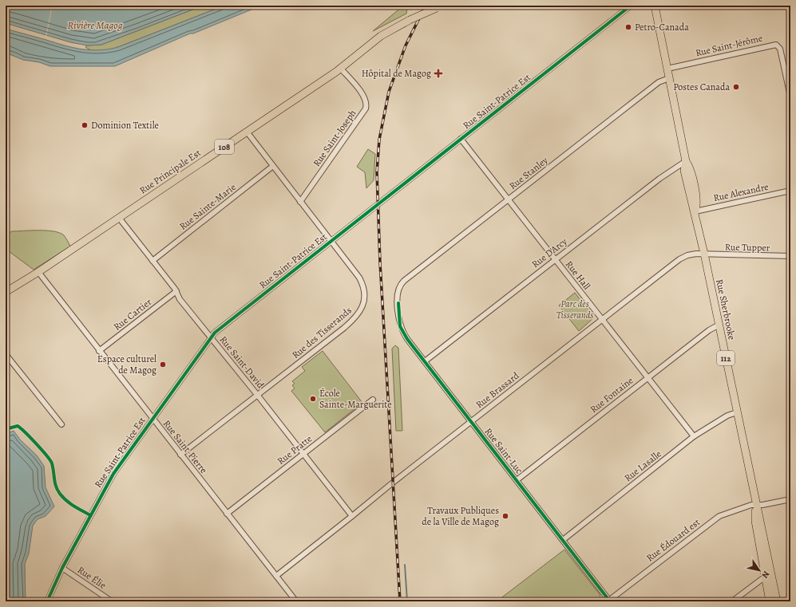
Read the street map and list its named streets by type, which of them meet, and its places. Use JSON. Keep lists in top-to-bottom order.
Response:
{
  "streets": {
    "main road": [
      "108",
      "Rue Principale Est",
      "Rue Sherbrooke",
      "112"
    ],
    "street": [
      "Rue Saint-Jérôme",
      "Rue Saint-Patrice Est",
      "Rue Saint-Joseph",
      "Rue Stanley",
      "Rue Alexandre",
      "Rue Sainte-Marie",
      "Rue Tupper",
      "Rue D'Arcy",
      "Rue Hall",
      "Rue Cartier",
      "Rue des Tisserands",
      "Rue Saint-David",
      "Rue Brassard",
      "Rue Fontaine",
      "Rue Saint-Pierre",
      "Rue Pratte",
      "Rue Saint-Luc",
      "Rue Lasalle",
      "Rue Édouard est",
      "Rue Élie"
    ]
  },
  "crossings": [
    ["Rue Saint-Jérôme", "Rue Sherbrooke"],
    ["Rue Saint-Patrice Est", "Rue Hall"],
    ["Rue Saint-Patrice Est", "Rue des Tisserands"],
    ["Rue Saint-Patrice Est", "Rue Saint-David"],
    ["Rue Saint-Patrice Est", "Rue Saint-Pierre"],
    ["Rue Saint-Patrice Est", "Rue Élie"],
    ["Rue Saint-Joseph", "Rue Principale Est"],
    ["Rue Saint-Joseph", "Rue des Tisserands"],
    ["Rue Principale Est", "Rue des Tisserands"],
    ["Rue Principale Est", "Rue Saint-David"],
    ["Rue Principale Est", "Rue Saint-Pierre"],
    ["Rue Stanley", "Rue Hall"],
    ["Rue Stanley", "Rue Sherbrooke"],
    ["Rue Stanley", "Rue Saint-Luc"],
    ["Rue Alexandre", "Rue Sherbrooke"],
    ["Rue Sainte-Marie", "Rue des Tisserands"],
    ["Rue Sainte-Marie", "Rue Saint-David"],
    ["Rue Tupper", "Rue Sherbrooke"],
    ["Rue Tupper", "Rue Brassard"],
    ["Rue D'Arcy", "Rue Hall"],
    ["Rue D'Arcy", "Rue Sherbrooke"],
    ["Rue D'Arcy", "Rue Saint-Luc"],
    ["Rue Hall", "Rue Brassard"],
    ["Rue Hall", "Rue Fontaine"],
    ["Rue Hall", "Rue Lasalle"],
    ["Rue Sherbrooke", "Rue Brassard"],
    ["Rue Sherbrooke", "Rue Fontaine"],
    ["Rue Sherbrooke", "Rue Lasalle"],
    ["Rue Sherbrooke", "Rue Édouard est"],
    ["Rue Cartier", "Rue Saint-David"],
    ["Rue Cartier", "Rue Saint-Pierre"],
    ["Rue des Tisserands", "Rue Saint-David"],
    ["Rue des Tisserands", "Rue Saint-Pierre"],
    ["Rue Saint-David", "Rue Brassard"],
    ["Rue Saint-David", "Rue Pratte"],
    ["Rue Brassard", "Rue Saint-Pierre"],
    ["Rue Brassard", "Rue Saint-Luc"],
    ["Rue Fontaine", "Rue Saint-Luc"],
    ["Rue Saint-Pierre", "Rue Pratte"],
    ["Rue Saint-Luc", "Rue Lasalle"],
    ["Rue Saint-Luc", "Rue Édouard est"]
  ],
  "water": ["Rivière Magog"],
  "parks": ["Parc des Tisserands"],
  "places": {
    "other": [
      "Petro-Canada",
      "Postes Canada",
      "Dominion Textile",
      "Espace culturel de Magog",
      "École Sainte-Marguerite",
      "Travaux Publiques de la Ville de Magog"
    ],
    "health": ["Hôpital de Magog"]
  },
  "north": "bottom right"
}
